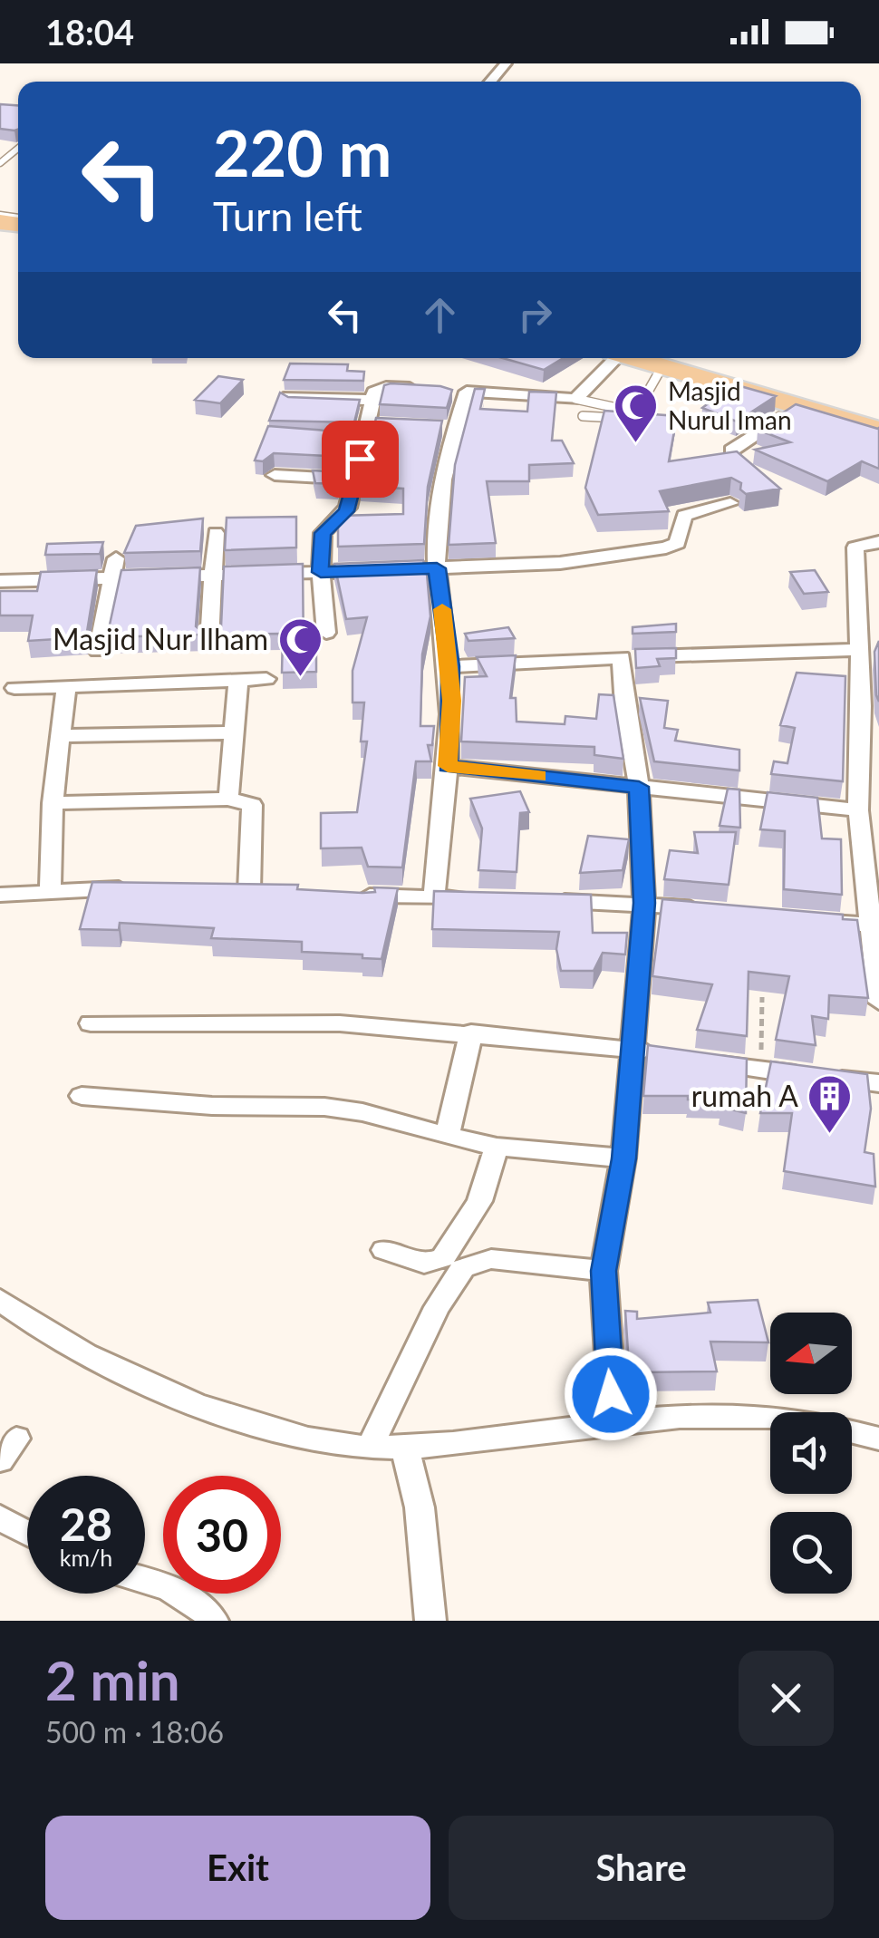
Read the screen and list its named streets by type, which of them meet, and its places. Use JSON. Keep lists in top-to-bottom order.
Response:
{
  "places": {
    "mosque": ["Masjid Nurul Iman", "Masjid Nur Ilham"],
    "building": ["rumah A"]
  },
  "north": "left",
  "page": {
    "status": "18:04",
    "turn": ["220 m", "Turn left"],
    "speed": "28 km/h",
    "limit": "30",
    "heading": ["2 min", "500 m · 18:06"],
    "buttons": ["Exit", "Share"]
  }
}
